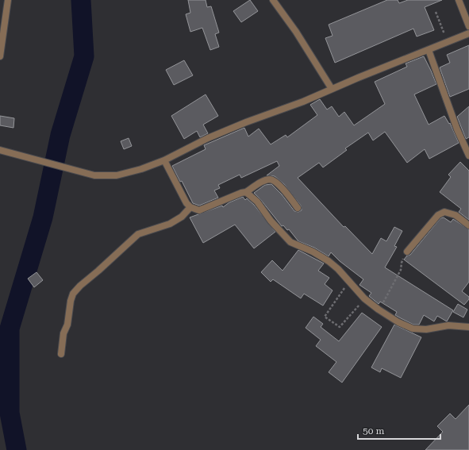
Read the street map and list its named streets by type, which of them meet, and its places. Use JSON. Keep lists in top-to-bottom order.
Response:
{
  "scale_bar": "50 m"
}
